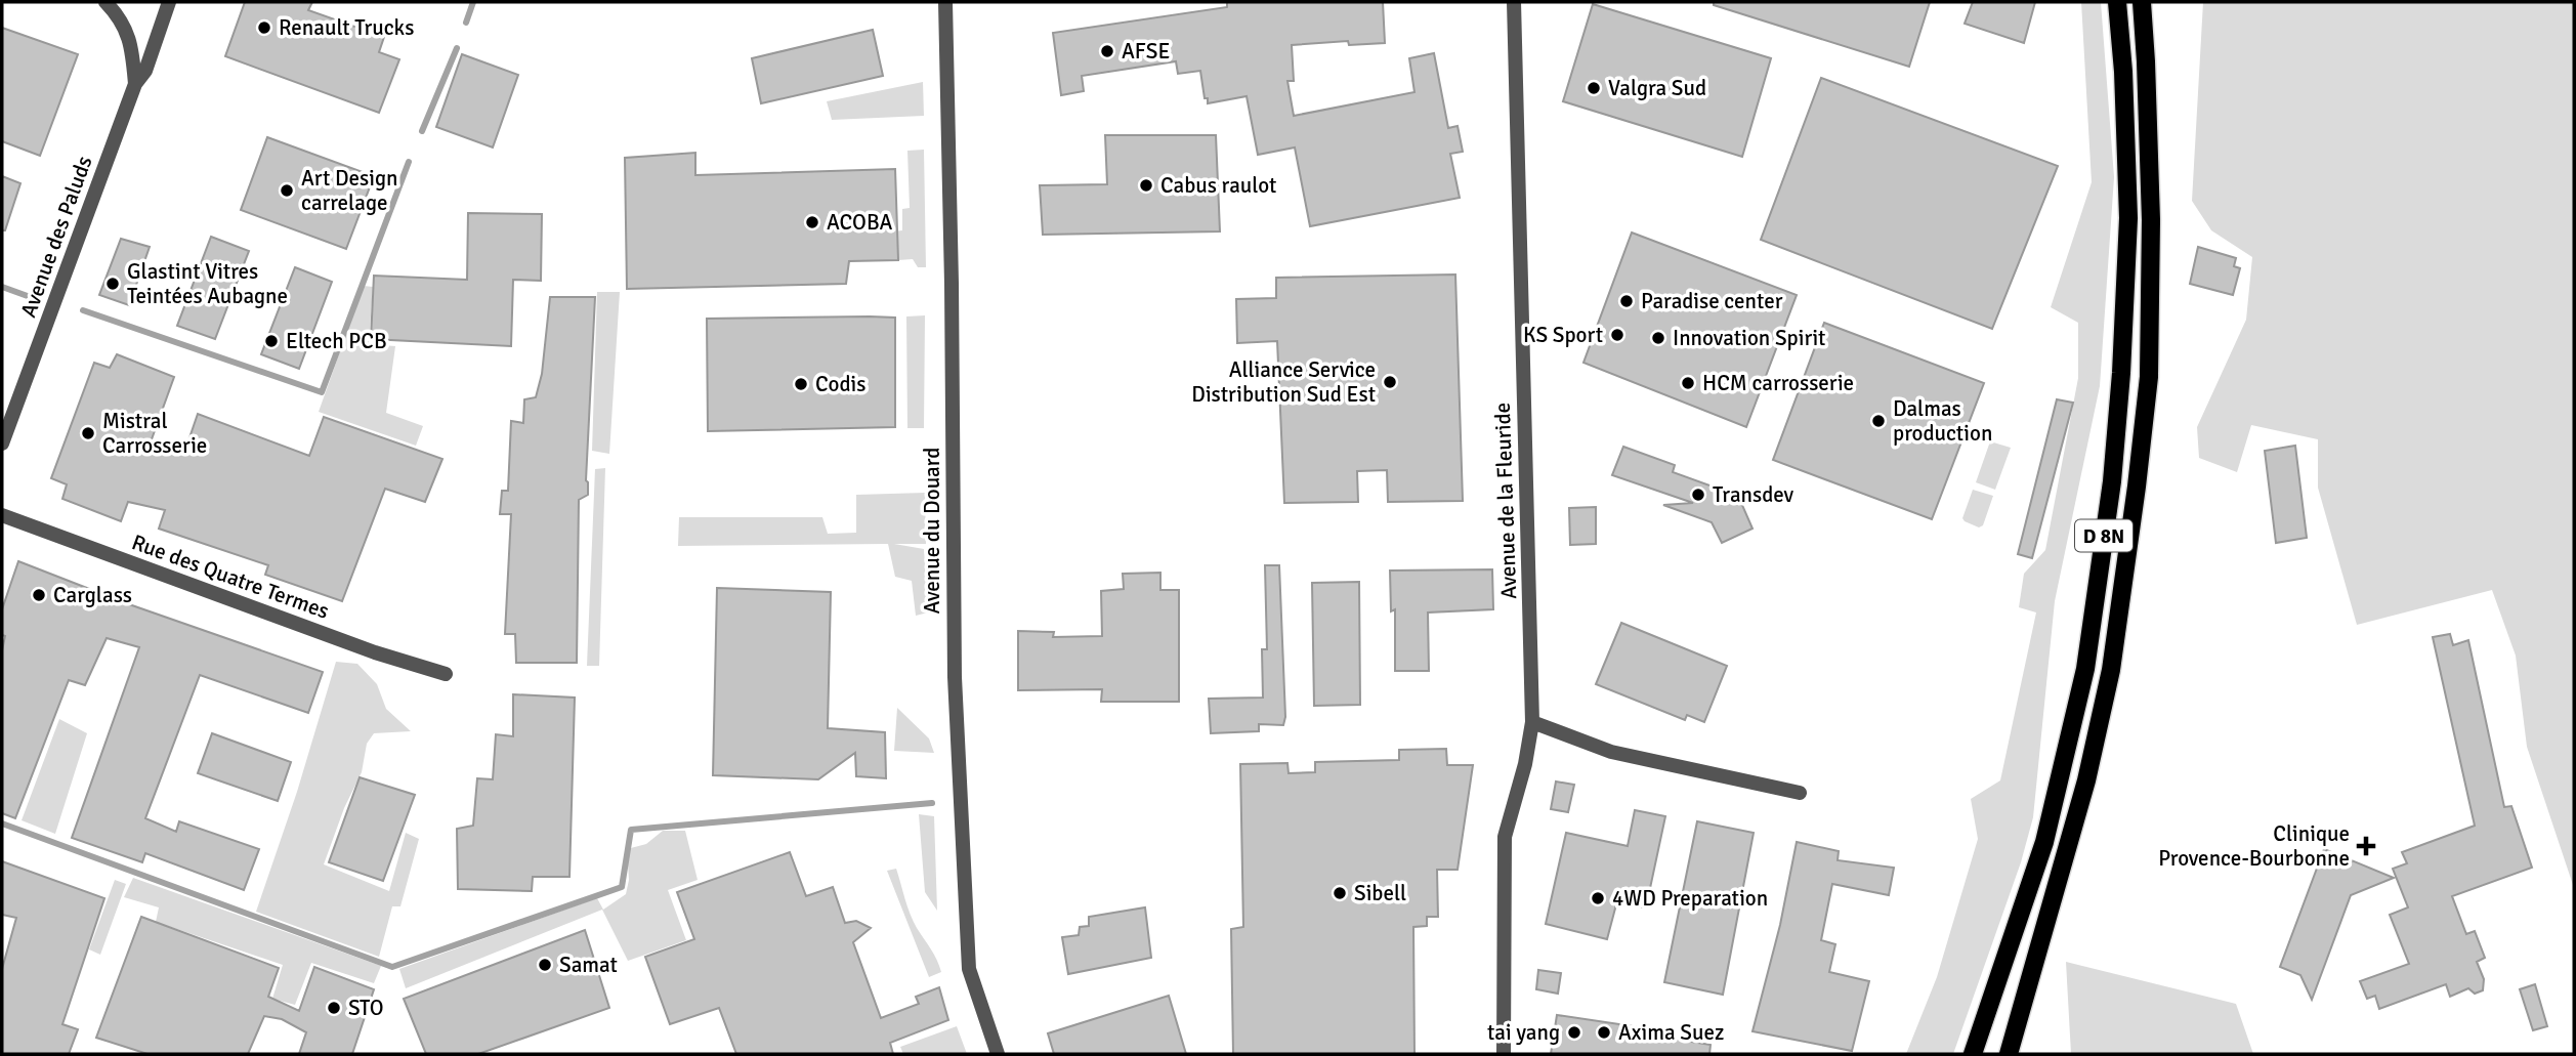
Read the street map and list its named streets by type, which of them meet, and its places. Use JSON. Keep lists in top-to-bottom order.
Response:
{
  "streets": {
    "main road": ["D 8N"],
    "street": [
      "Avenue des Paluds",
      "Avenue de la Fleuride",
      "Avenue du Douard",
      "Rue des Quatre Termes"
    ]
  },
  "places": {
    "other": [
      "Renault Trucks",
      "AFSE",
      "Valgra Sud",
      "Cabus raulot",
      "Art Design carrelage",
      "ACOBA",
      "Glastint Vitres Teintées Aubagne",
      "Paradise center",
      "KS Sport",
      "Innovation Spirit",
      "Eltech PCB",
      "Alliance Service Distribution Sud Est",
      "HCM carrosserie",
      "Codis",
      "Dalmas production",
      "Mistral Carrosserie",
      "Transdev",
      "Carglass",
      "Sibell",
      "4WD Preparation",
      "Samat",
      "STO",
      "tai yang",
      "Axima Suez"
    ],
    "health": ["Clinique Provence-Bourbonne"]
  }
}
